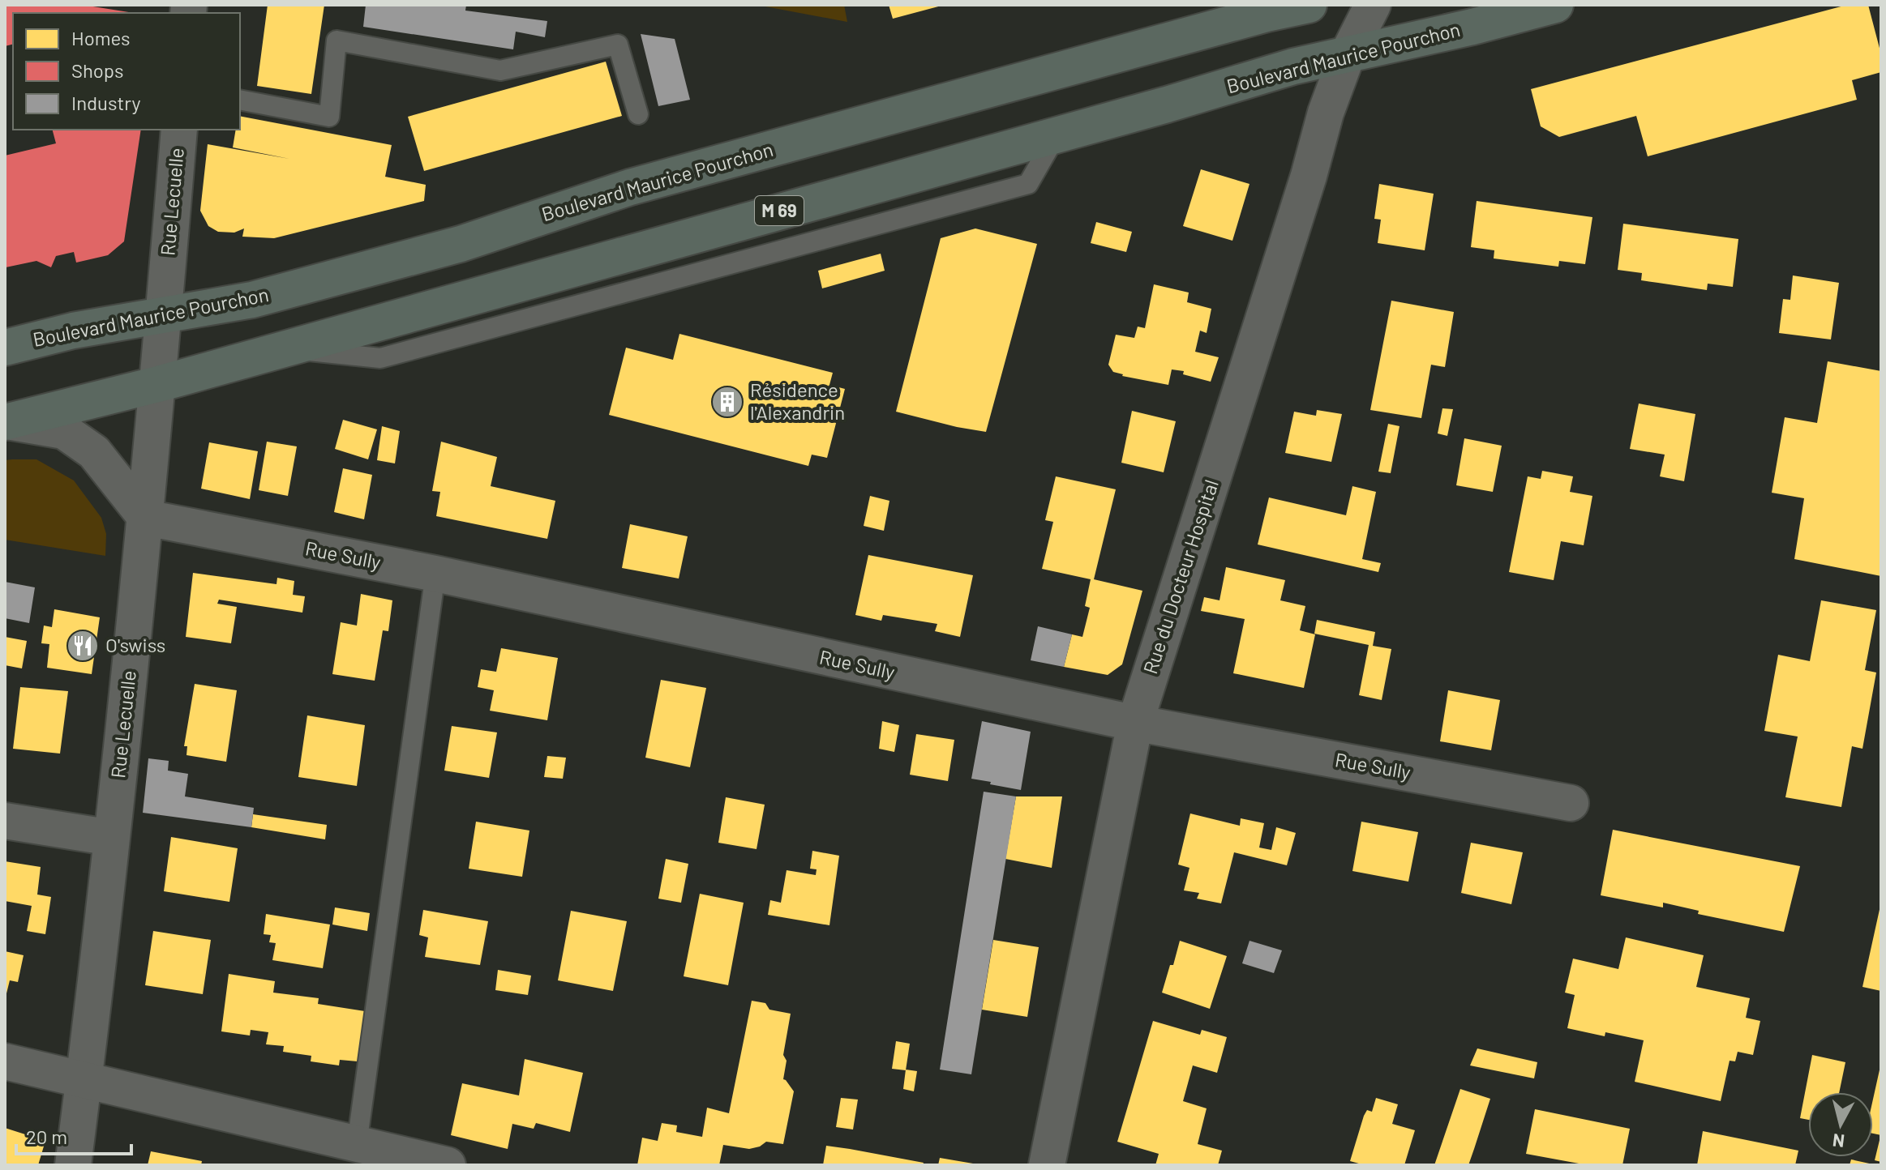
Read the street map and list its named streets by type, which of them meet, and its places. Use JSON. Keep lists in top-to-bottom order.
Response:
{
  "streets": {
    "main road": ["Boulevard Maurice Pourchon", "M 69"],
    "street": ["Rue Lecuelle", "Rue Sully", "Rue du Docteur Hospital"]
  },
  "crossings": [
    ["Boulevard Maurice Pourchon", "Rue Lecuelle"],
    ["Boulevard Maurice Pourchon", "Rue Sully"],
    ["Boulevard Maurice Pourchon", "Rue du Docteur Hospital"],
    ["Rue Lecuelle", "Rue Sully"],
    ["Rue Sully", "Rue du Docteur Hospital"]
  ],
  "places": {
    "building": ["Résidence l'Alexandrin"],
    "restaurant": ["O'swiss"]
  },
  "legend": ["Homes", "Shops", "Industry"],
  "scale_bar": "20 m",
  "north": "bottom"
}
